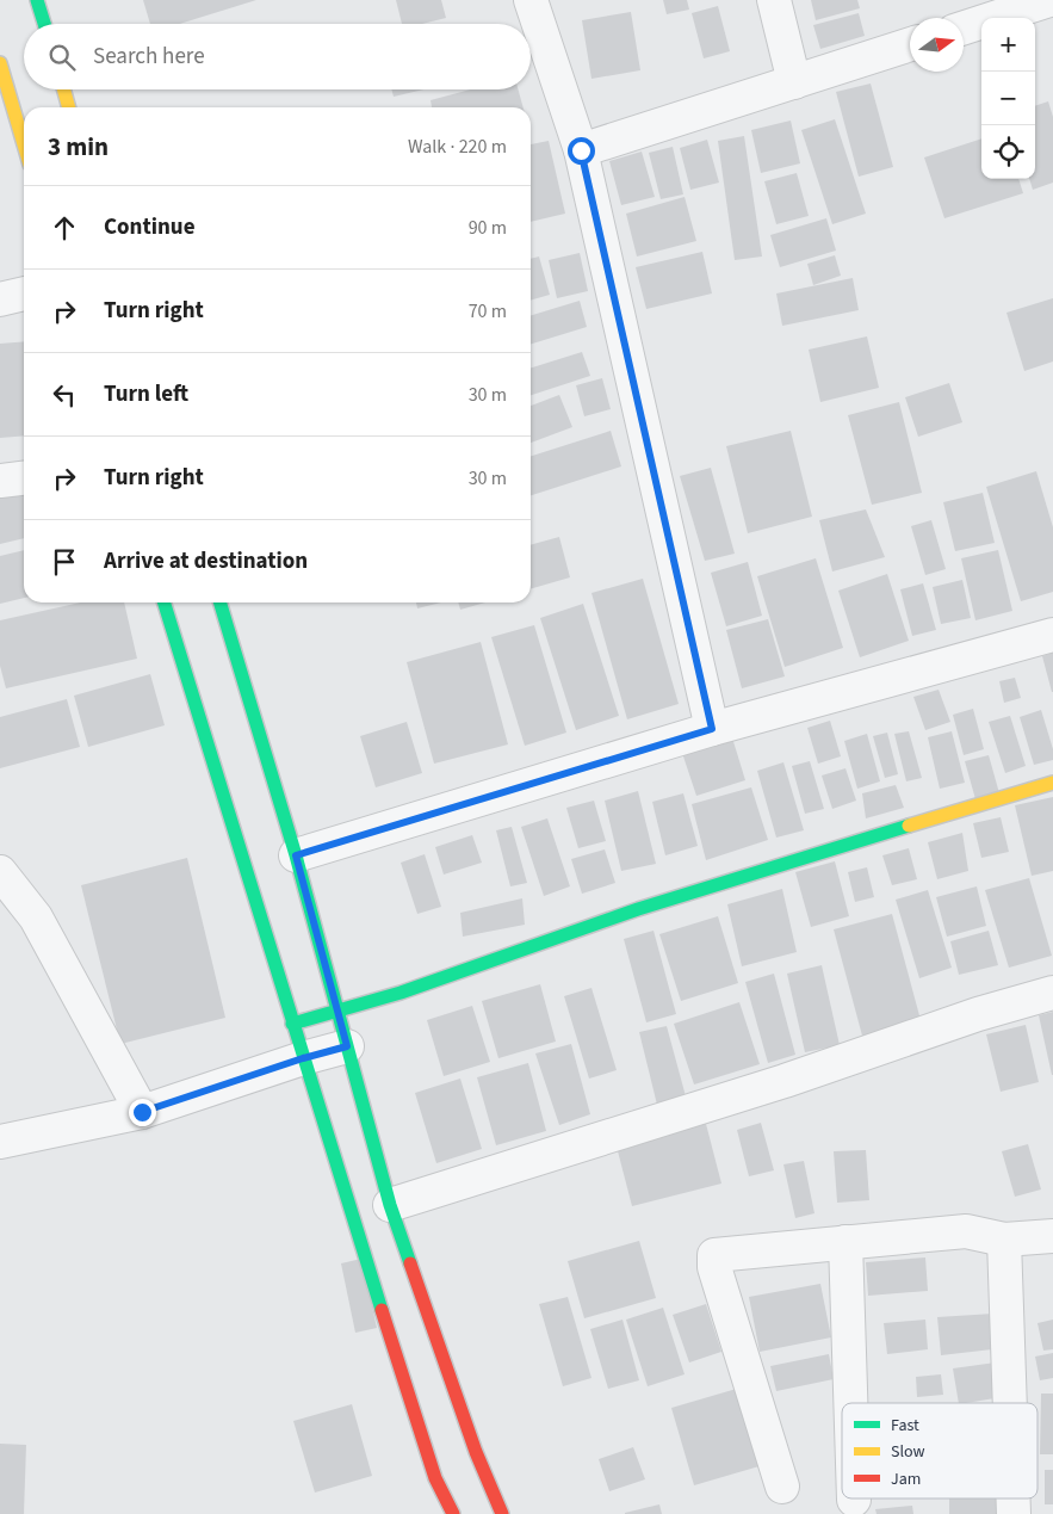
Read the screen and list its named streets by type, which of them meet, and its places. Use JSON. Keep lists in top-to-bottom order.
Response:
{
  "legend": ["Fast", "Slow", "Jam"],
  "north": "right",
  "page": {
    "map_buttons": ["+", "−"],
    "search": "Search here",
    "heading": ["3 min", "Walk · 220 m"],
    "list": [
      ["Continue", "90 m"],
      ["Turn right", "70 m"],
      ["Turn left", "30 m"],
      ["Turn right", "30 m"],
      "Arrive at destination"
    ]
  }
}
